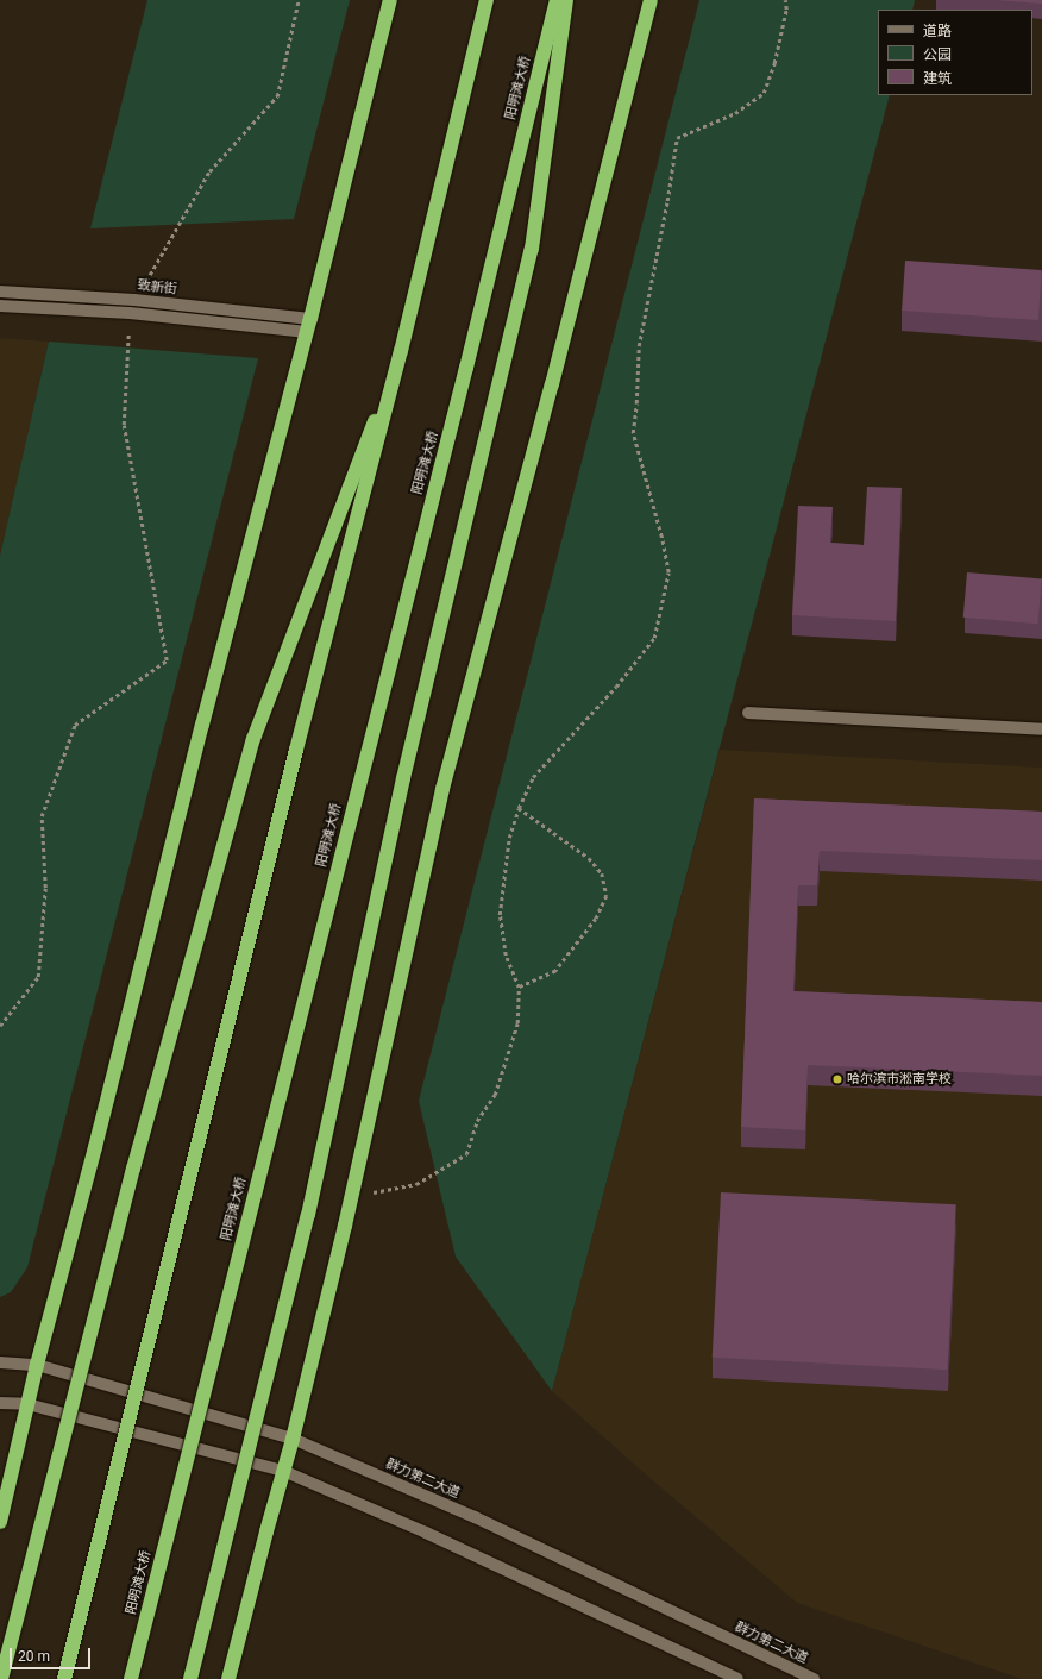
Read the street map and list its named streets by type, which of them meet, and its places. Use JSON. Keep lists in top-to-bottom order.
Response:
{
  "streets": {
    "highway": ["阳明滩大桥"],
    "main road": ["致新街", "群力第二大道"]
  },
  "places": ["哈尔滨市淞南学校"],
  "legend": ["道路", "公园", "建筑"],
  "scale_bar": "20 m"
}
